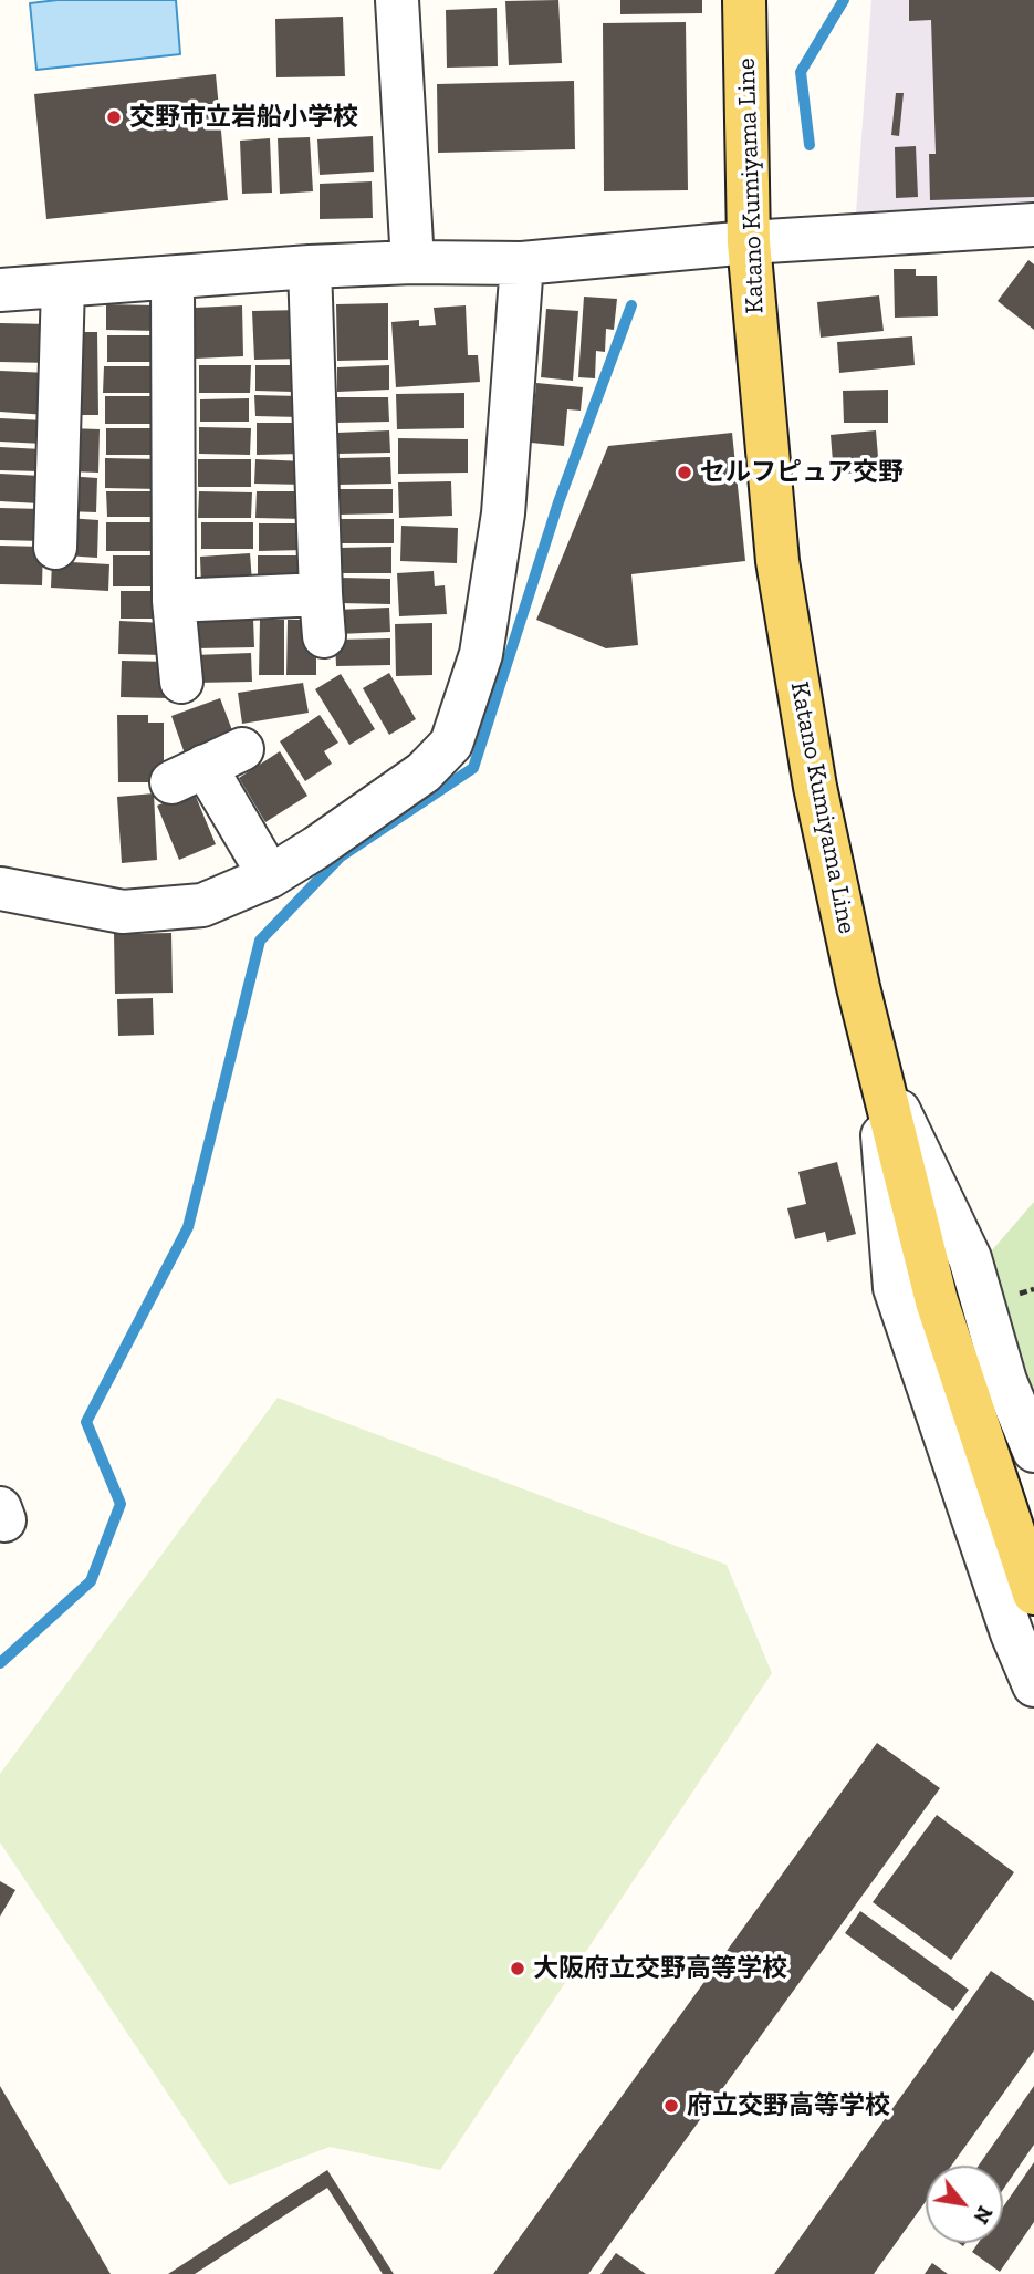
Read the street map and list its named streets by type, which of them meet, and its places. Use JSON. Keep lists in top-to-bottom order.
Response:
{
  "streets": {
    "main road": ["Katano Kumiyama Line"]
  },
  "places": [
    "交野市立岩船小学校",
    "セルフピュア交野",
    "大阪府立交野高等学校",
    "府立交野高等学校"
  ],
  "north": "bottom right"
}
